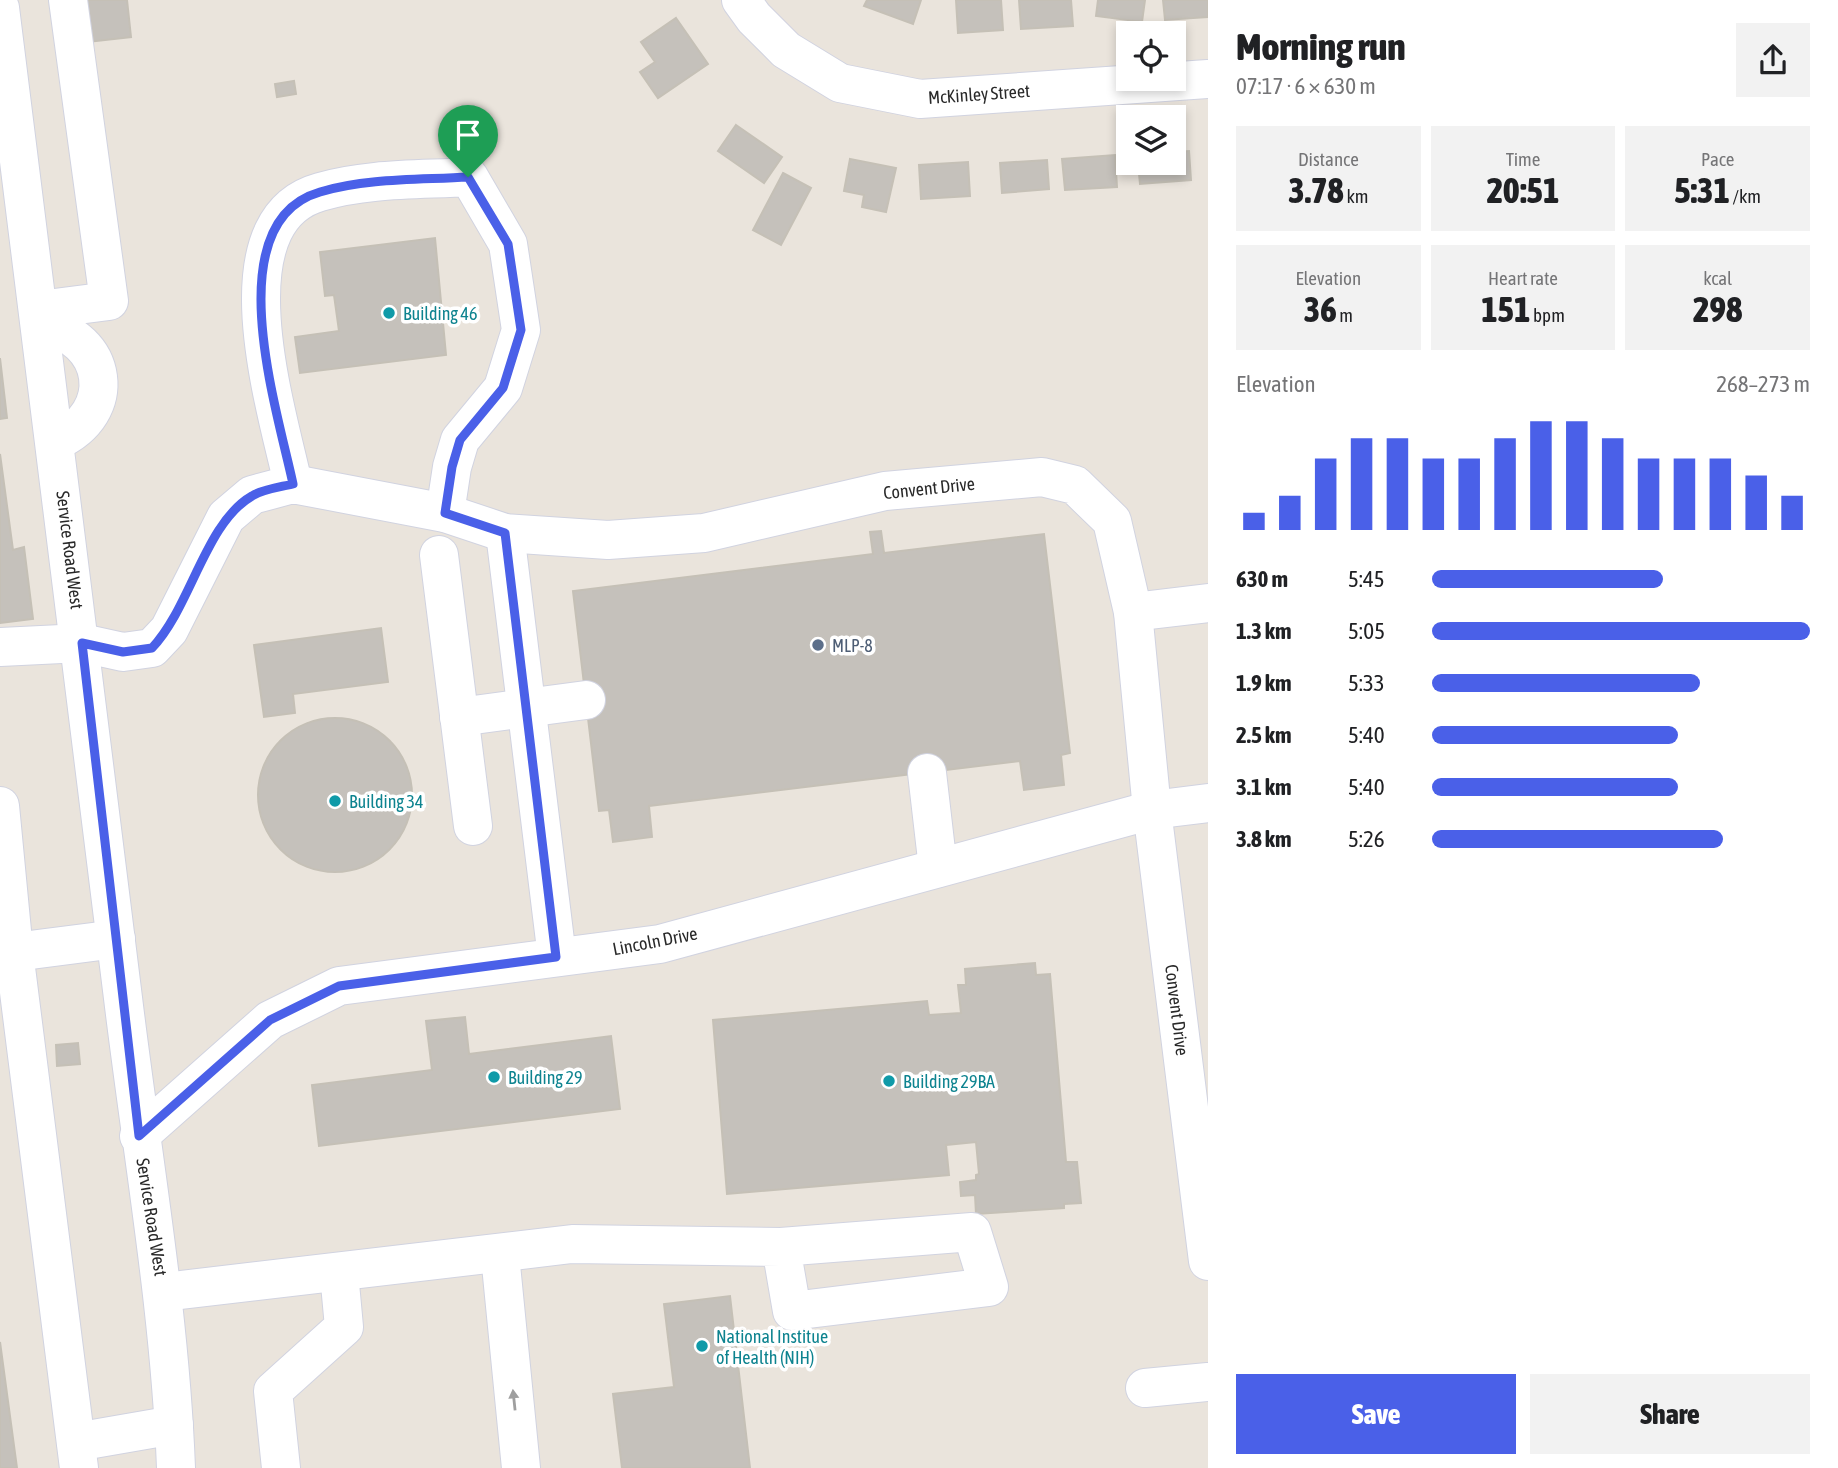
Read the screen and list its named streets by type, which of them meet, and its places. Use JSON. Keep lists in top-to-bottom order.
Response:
{
  "streets": {
    "street": [
      "McKinley Street",
      "Convent Drive",
      "Service Road West",
      "Lincoln Drive"
    ]
  },
  "crossings": [
    ["Convent Drive", "Service Road West"],
    ["Convent Drive", "Lincoln Drive"],
    ["Service Road West", "Lincoln Drive"]
  ],
  "places": [
    "Building 46",
    "MLP-8",
    "Building 34",
    "Building 29",
    "Building 29BA",
    "National Institue of Health (NIH)"
  ],
  "page": {
    "heading": ["Morning run", "07:17 · 6 × 630 m"],
    "stats": [
      ["Distance", "3.78 km"],
      ["Time", "20:51"],
      ["Pace", "5:31 /km"],
      ["Elevation", "36 m"],
      ["Heart rate", "151 bpm"],
      ["kcal", "298"]
    ],
    "chart": ["Elevation", "268–273 m"],
    "list": [
      {
        "name": "630 m",
        "note": "5:45"
      },
      {
        "name": "1.3 km",
        "note": "5:05"
      },
      {
        "name": "1.9 km",
        "note": "5:33"
      },
      {
        "name": "2.5 km",
        "note": "5:40"
      },
      {
        "name": "3.1 km",
        "note": "5:40"
      },
      {
        "name": "3.8 km",
        "note": "5:26"
      }
    ],
    "buttons": ["Save", "Share"]
  }
}
